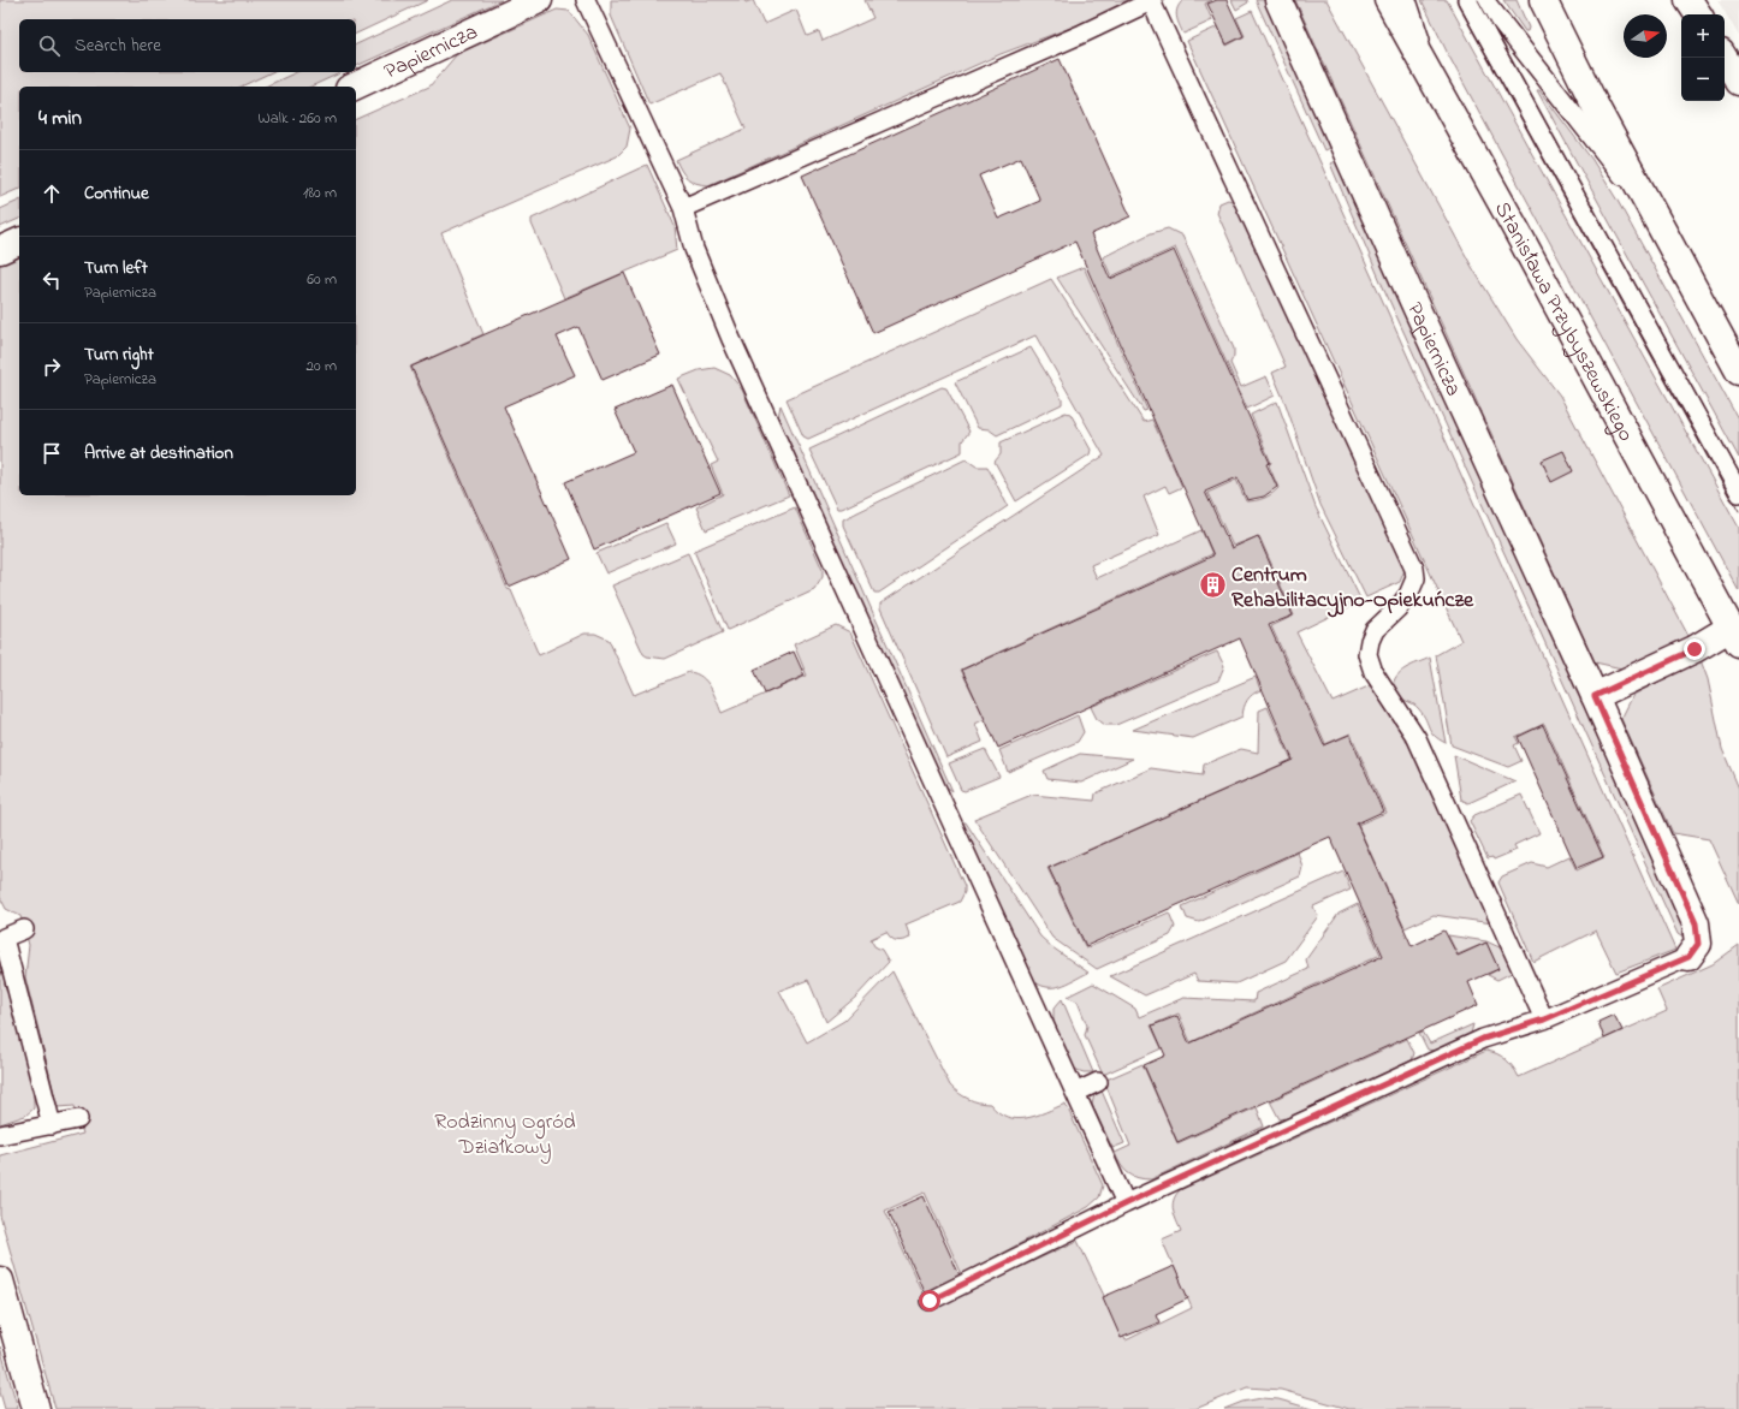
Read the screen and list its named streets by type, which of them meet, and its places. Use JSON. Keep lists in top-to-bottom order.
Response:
{
  "streets": {
    "street": ["Papiernicza", "Stanisława Przybyszewskiego"]
  },
  "parks": ["Rodzinny Ogród Działkowy"],
  "places": {
    "building": ["Centrum Rehabilitacyjno-Opiekuńcze"]
  },
  "north": "right",
  "page": {
    "map_buttons": ["+", "−"],
    "search": "Search here",
    "heading": ["4 min", "Walk · 260 m"],
    "list": [
      ["Continue", "180 m"],
      ["Turn left", "Papiernicza", "60 m"],
      ["Turn right", "Papiernicza", "20 m"],
      "Arrive at destination"
    ]
  }
}
